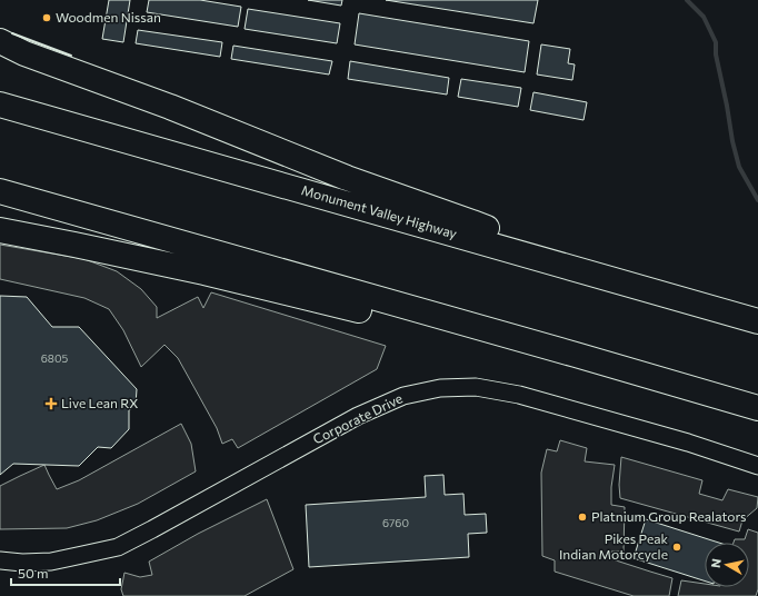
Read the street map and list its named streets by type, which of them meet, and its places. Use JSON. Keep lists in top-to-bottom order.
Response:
{
  "streets": {
    "highway": ["Monument Valley Highway"],
    "street": ["Corporate Drive"]
  },
  "places": {
    "other": ["Woodmen Nissan", "Platnium Group Realators", "Pikes Peak Indian Motorcycle"],
    "health": ["Live Lean RX"]
  },
  "house_numbers": ["6805", "6760"],
  "scale_bar": "50 m",
  "north": "left"
}
